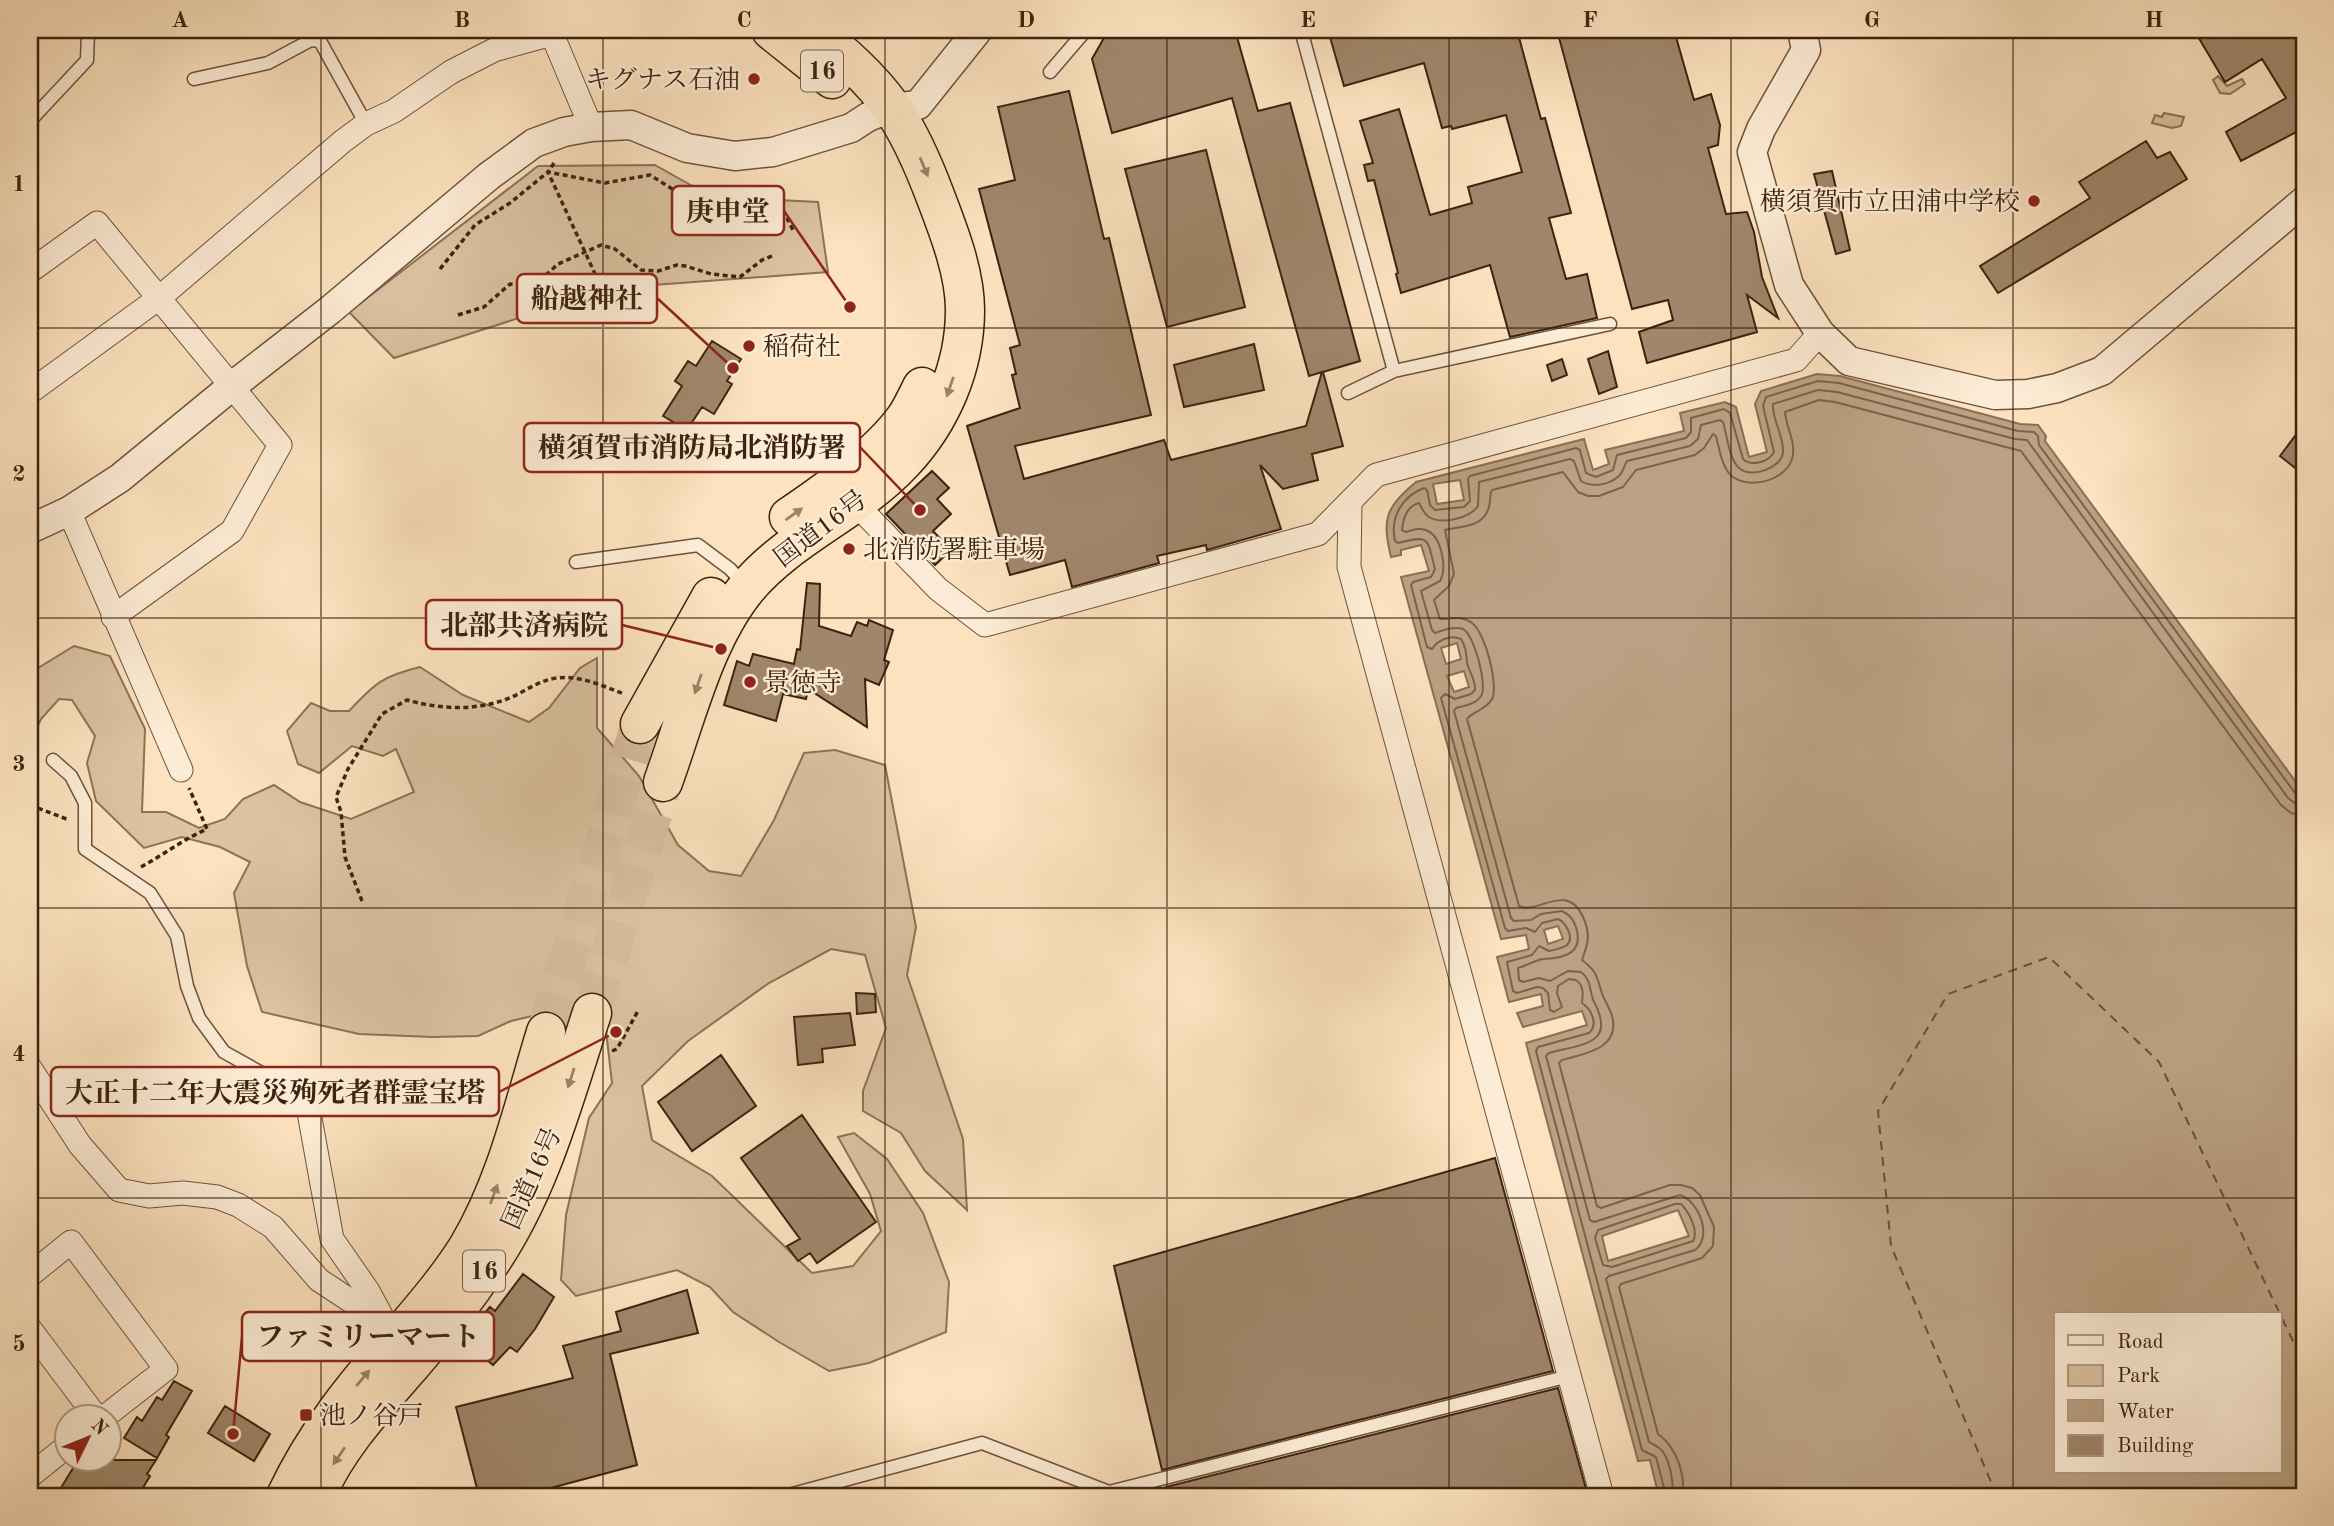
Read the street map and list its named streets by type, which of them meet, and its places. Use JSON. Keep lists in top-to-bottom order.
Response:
{
  "streets": {
    "highway": ["16", "国道16号"]
  },
  "places": {
    "other": [
      "キグナス石油",
      "横須賀市立田浦中学校",
      "庚申堂",
      "稲荷社",
      "船越神社",
      "横須賀市消防局北消防署",
      "北消防署駐車場",
      "北部共済病院",
      "景徳寺",
      "大正十二年大震災殉死者群霊宝塔",
      "ファミリーマート"
    ],
    "transit": ["池ノ谷戸"]
  },
  "legend": [
    "Road",
    "Park",
    "Water",
    "Building"
  ],
  "north": "top right",
  "grid": {
    "columns": [
      "A",
      "B",
      "C",
      "D",
      "E",
      "F",
      "G",
      "H"
    ],
    "rows": [
      "1",
      "2",
      "3",
      "4",
      "5"
    ]
  }
}
